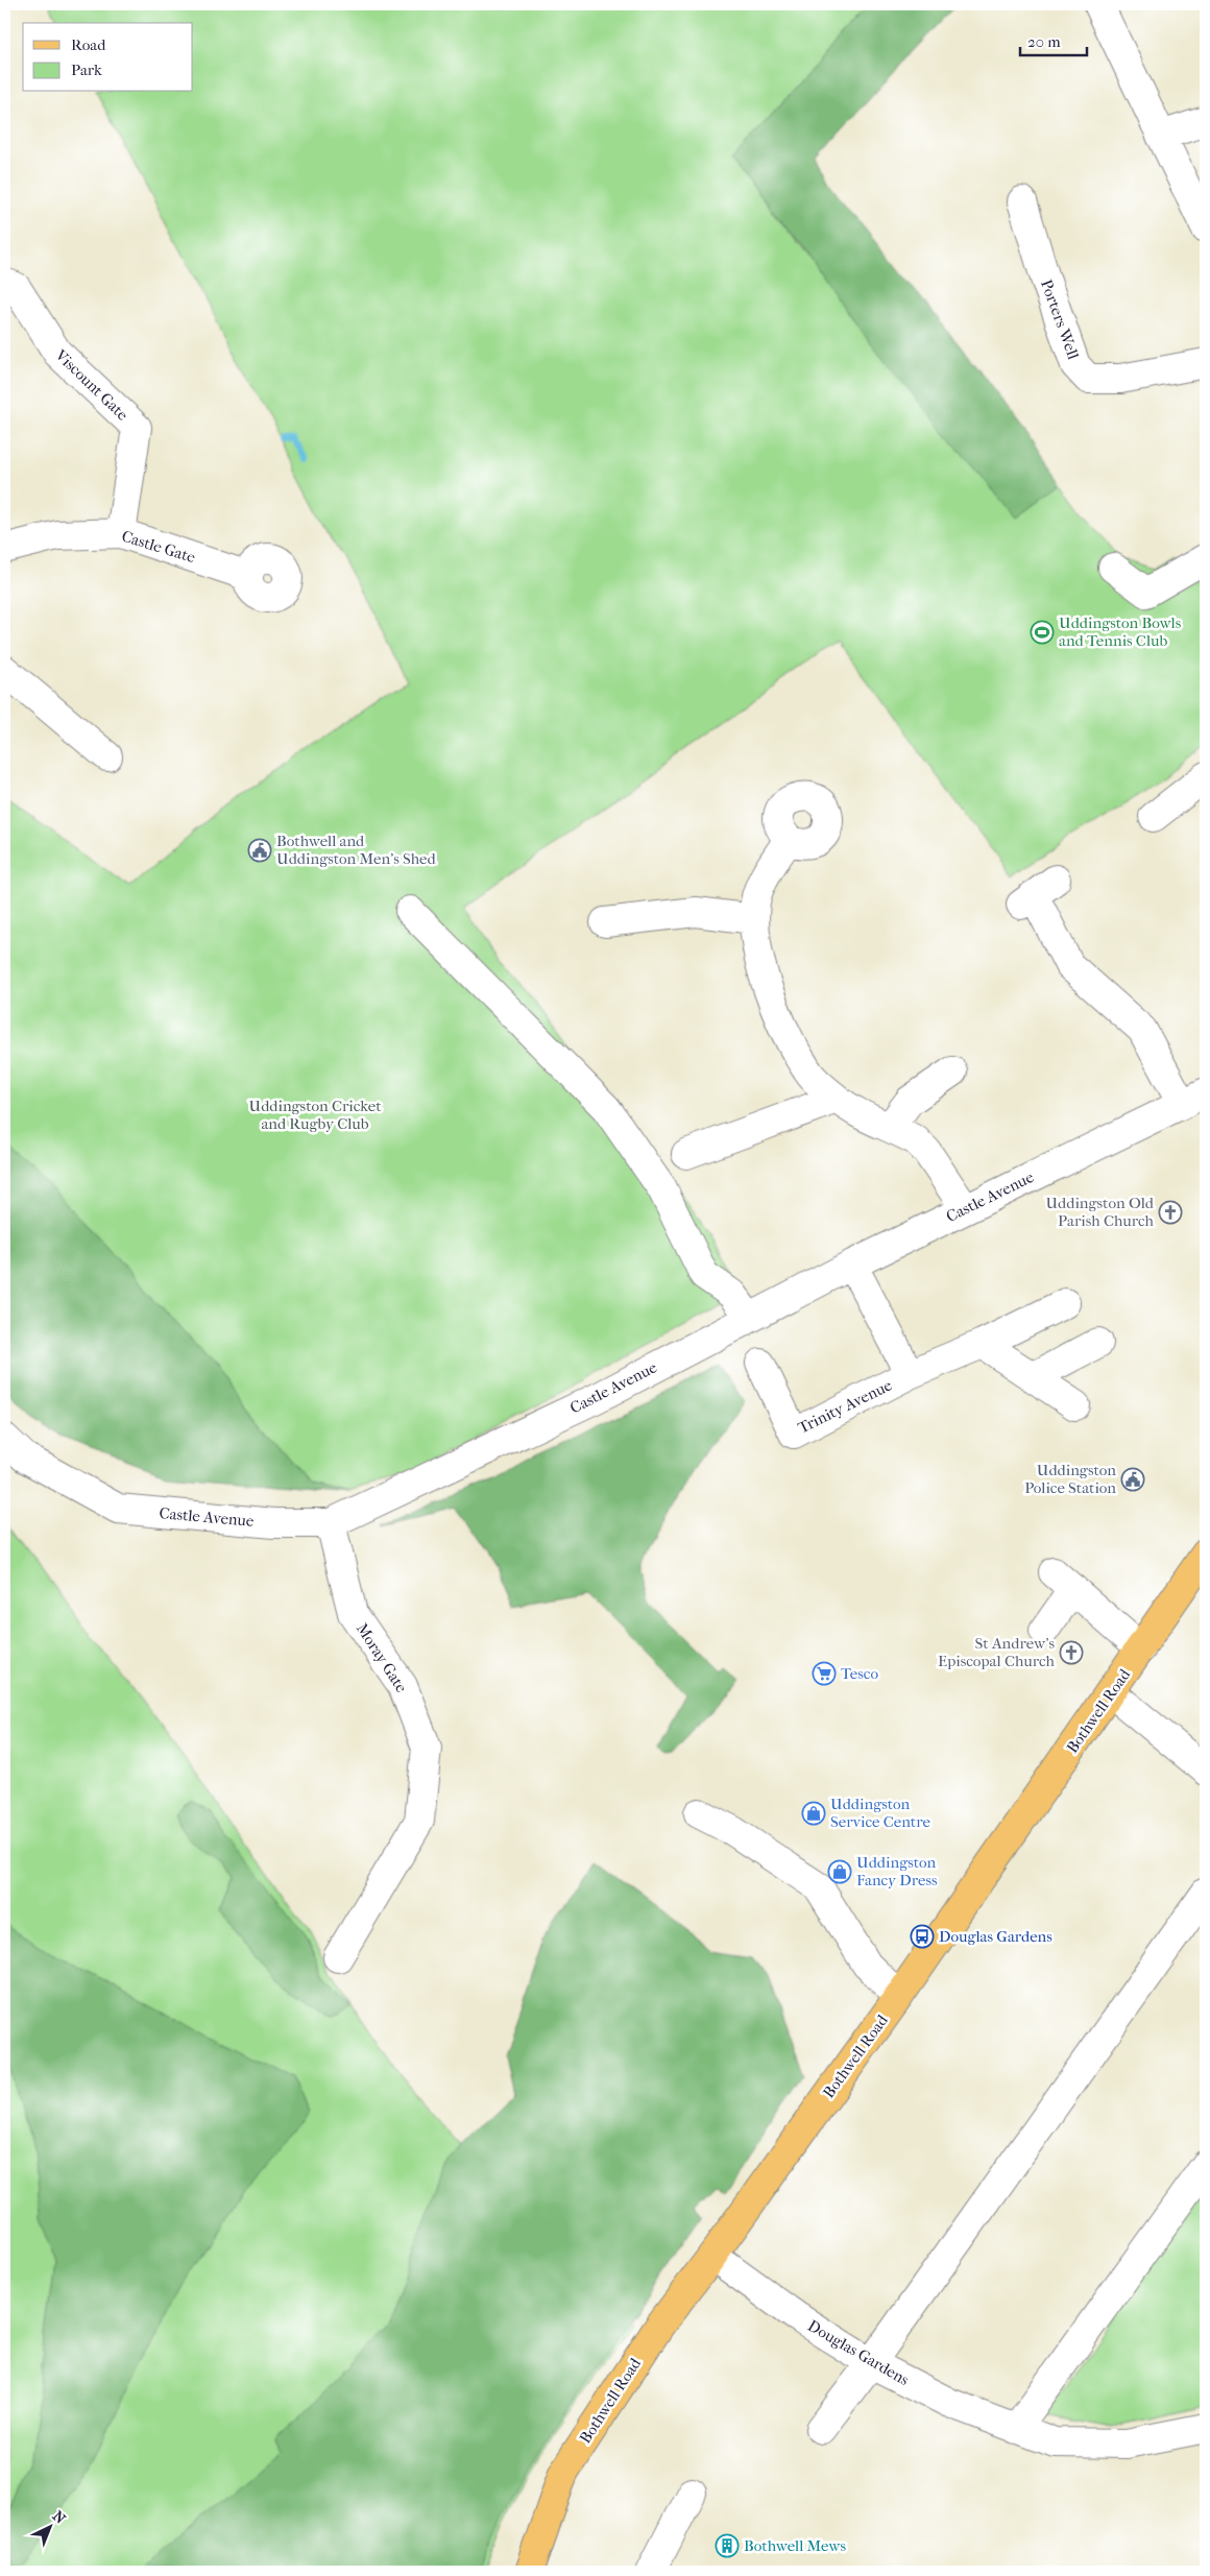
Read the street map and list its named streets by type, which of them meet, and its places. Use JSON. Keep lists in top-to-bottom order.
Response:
{
  "streets": {
    "main road": ["Bothwell Road"],
    "street": [
      "Porters Well",
      "Viscount Gate",
      "Castle Gate",
      "Castle Avenue",
      "Trinity Avenue",
      "Moray Gate",
      "Douglas Gardens"
    ]
  },
  "crossings": [
    ["Viscount Gate", "Castle Gate"],
    ["Castle Avenue", "Trinity Avenue"],
    ["Castle Avenue", "Moray Gate"],
    ["Bothwell Road", "Douglas Gardens"]
  ],
  "parks": ["Uddingston Cricket and Rugby Club"],
  "places": {
    "sports": ["Uddingston Bowls and Tennis Club"],
    "public building": ["Bothwell and Uddingston Men's Shed", "Uddingston Police Station"],
    "church": ["Uddingston Old Parish Church", "St Andrew's Episcopal Church"],
    "supermarket": ["Tesco"],
    "shop": ["Uddingston Service Centre", "Uddingston Fancy Dress"],
    "bus stop": ["Douglas Gardens"],
    "building": ["Bothwell Mews"]
  },
  "legend": ["Road", "Park"],
  "scale_bar": "20 m",
  "north": "top right"
}
